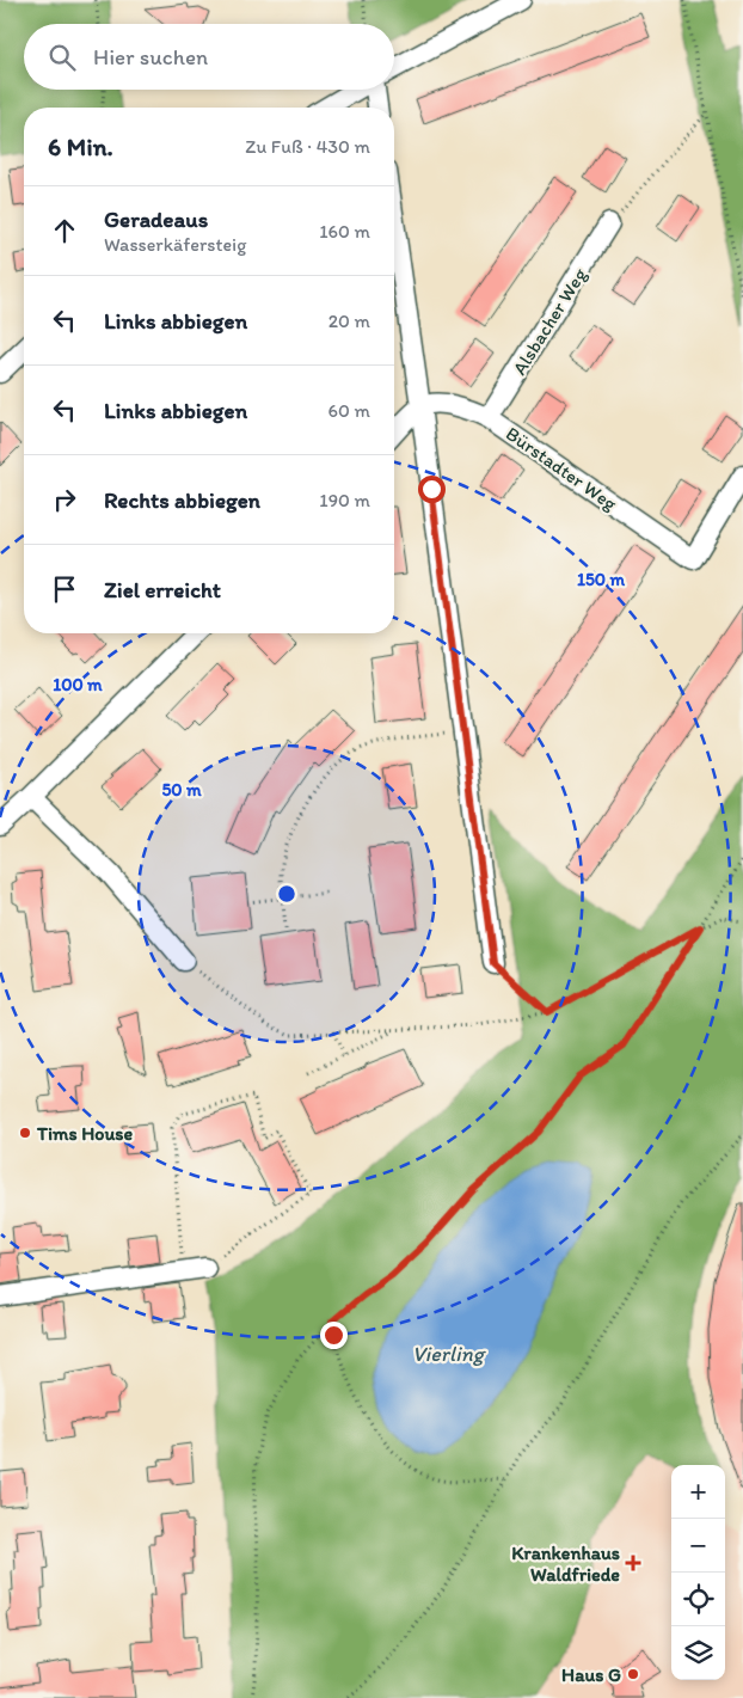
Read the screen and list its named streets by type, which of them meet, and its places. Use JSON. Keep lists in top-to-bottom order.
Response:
{
  "streets": {
    "street": ["Alsbacher Weg", "Bürstadter Weg"]
  },
  "crossings": [
    ["Alsbacher Weg", "Bürstadter Weg"]
  ],
  "water": ["Vierling"],
  "places": {
    "other": ["Tims House", "Haus G"],
    "health": ["Krankenhaus Waldfriede"]
  },
  "page": {
    "search": "Hier suchen",
    "heading": ["6 Min.", "Zu Fuß · 430 m"],
    "list": [
      ["Geradeaus", "Wasserkäfersteig", "160 m"],
      ["Links abbiegen", "20 m"],
      ["Links abbiegen", "60 m"],
      ["Rechts abbiegen", "190 m"],
      "Ziel erreicht"
    ],
    "map_buttons": ["+", "−"]
  },
  "rings": ["150 m", "100 m", "50 m"]
}
